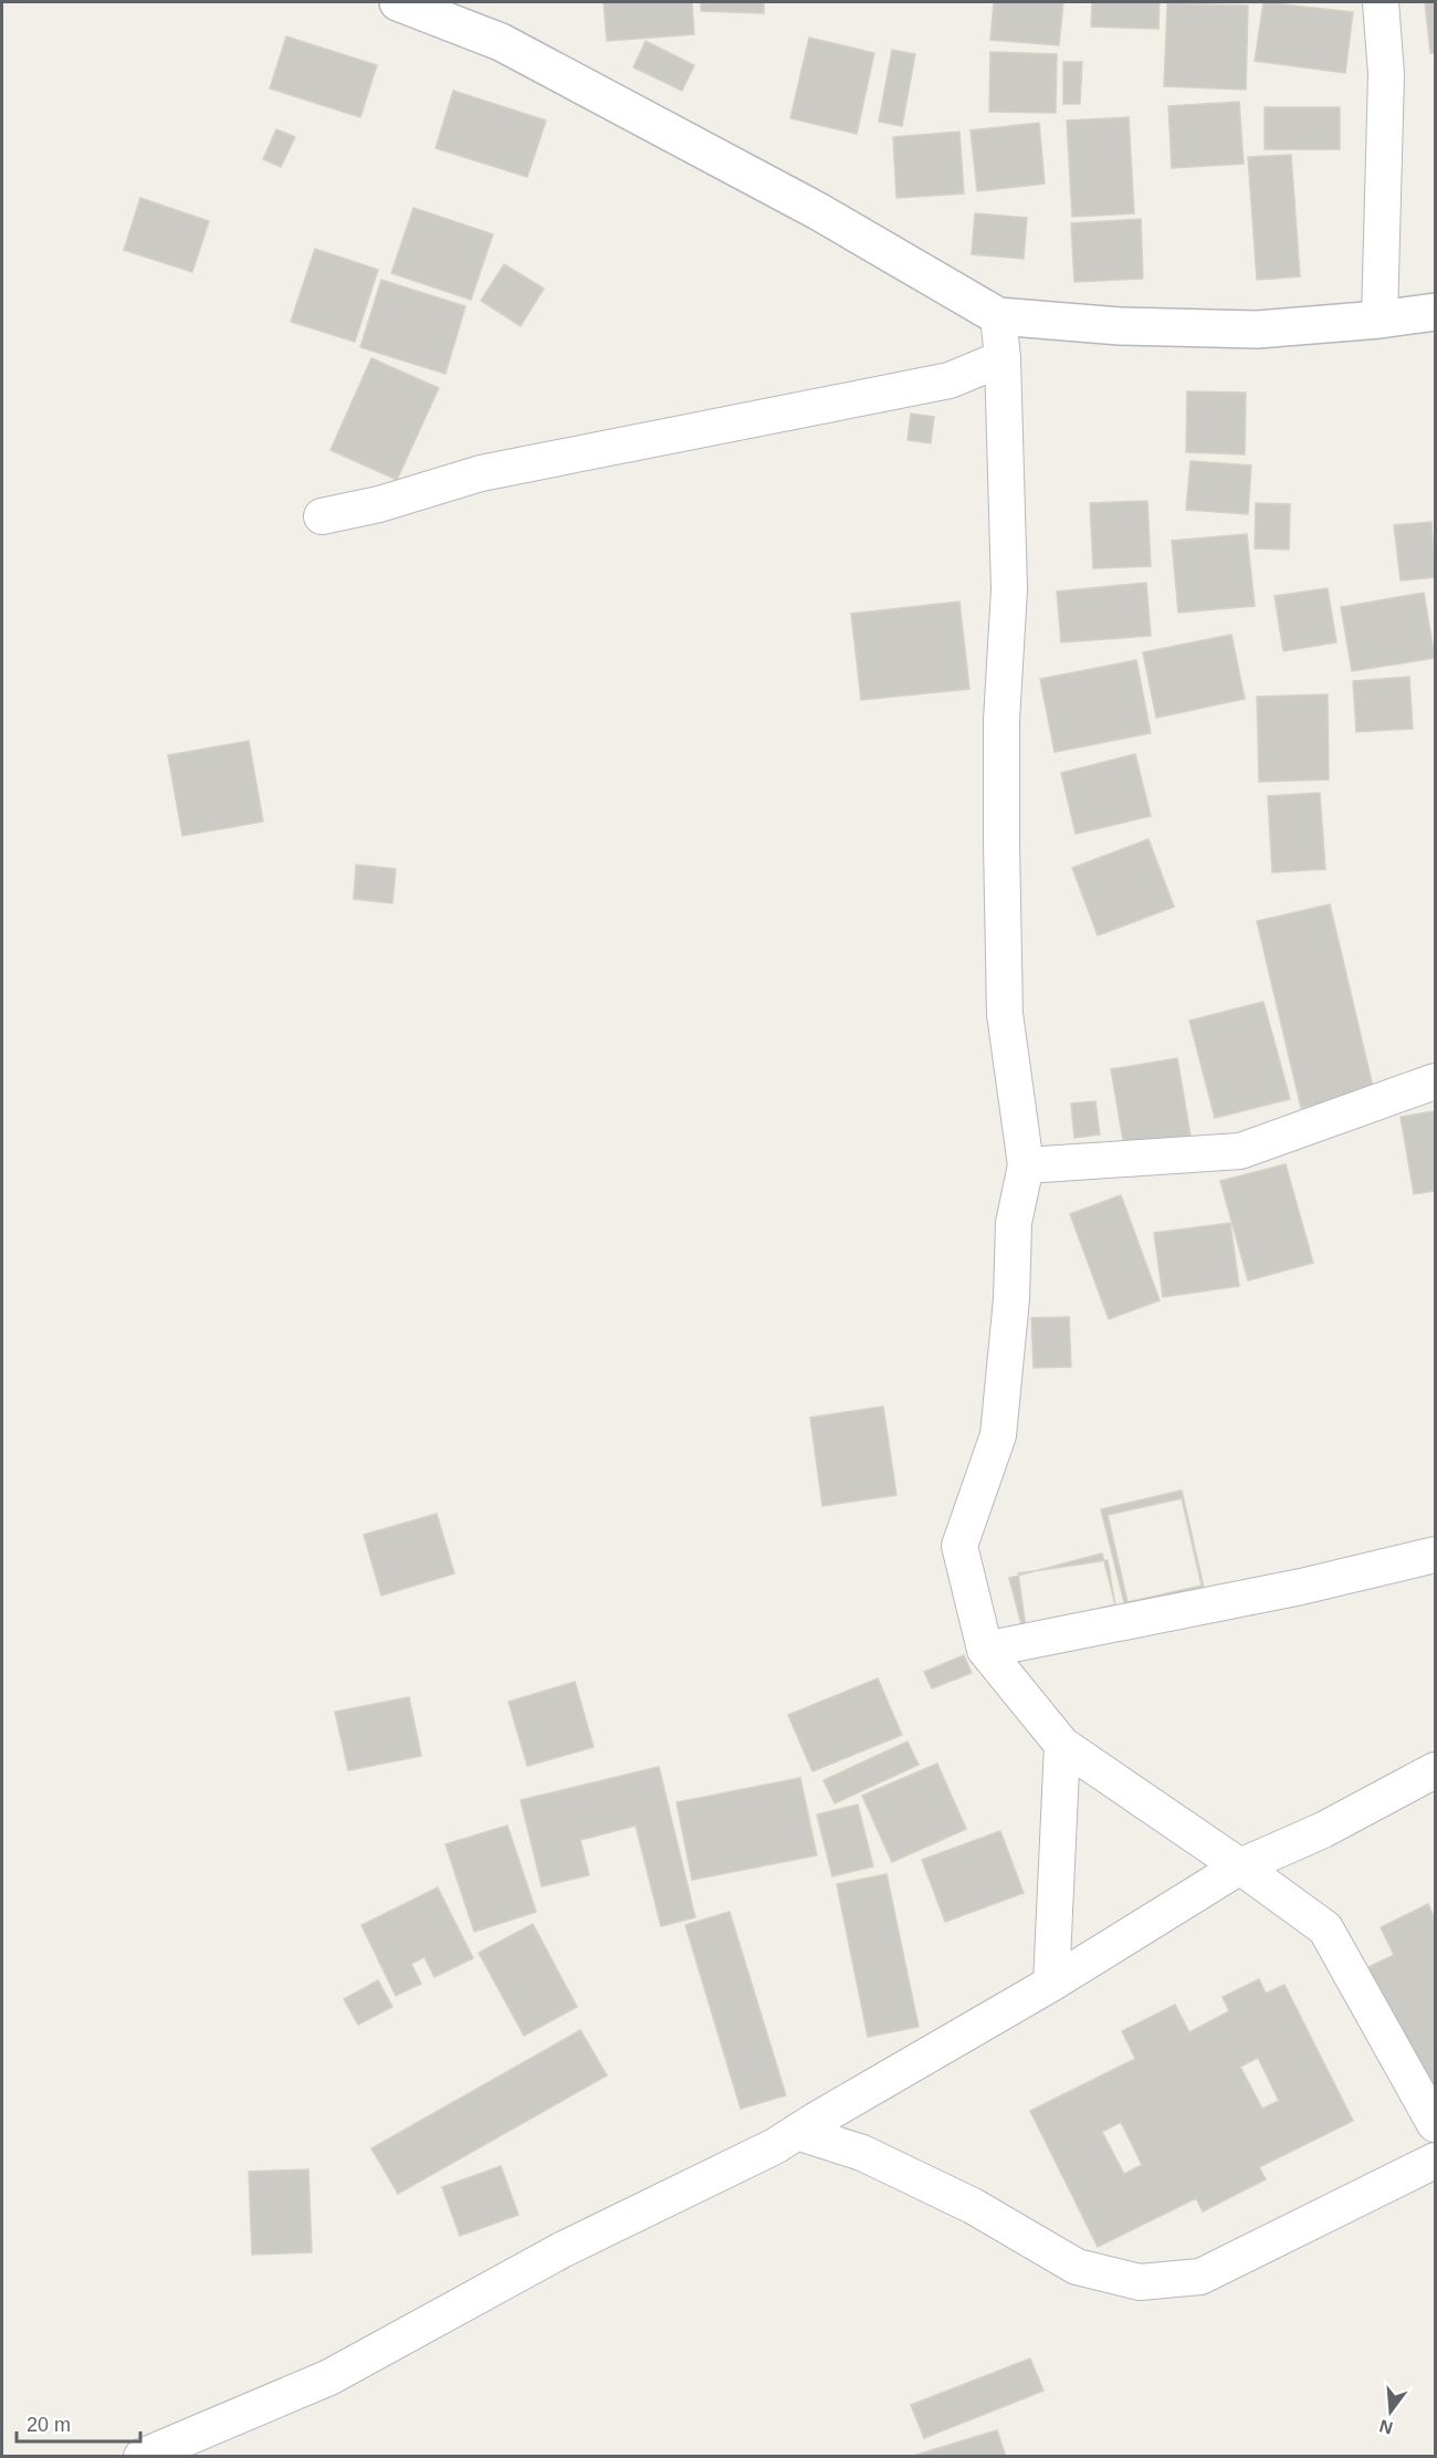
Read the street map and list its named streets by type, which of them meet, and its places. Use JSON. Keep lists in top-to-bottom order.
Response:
{
  "scale_bar": "20 m",
  "north": "bottom"
}
